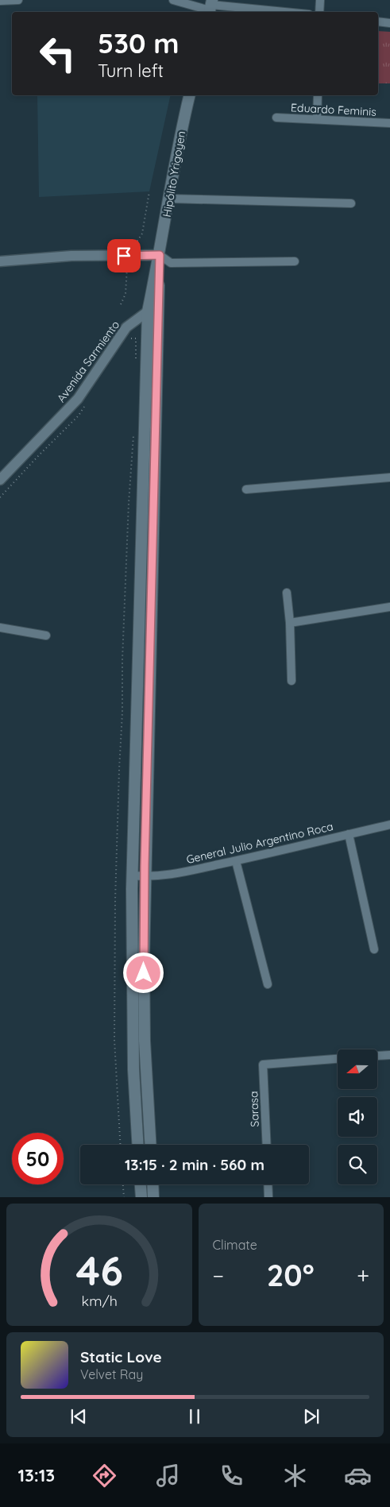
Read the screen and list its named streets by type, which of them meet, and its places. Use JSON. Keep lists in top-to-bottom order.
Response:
{
  "streets": {
    "main road": ["Hipólito Yrigoyen"],
    "street": [
      "Eduardo Feminis",
      "Avenida Sarmiento",
      "General Julio Argentino Roca",
      "Sarasa"
    ]
  },
  "crossings": [
    ["Hipólito Yrigoyen", "Avenida Sarmiento"]
  ],
  "north": "left",
  "page": {
    "turn": ["530 m", "Turn left"],
    "limit": "50",
    "trip": "13:15 · 2 min · 560 m",
    "tile": "Climate",
    "heat": ["−", "20°", "+"],
    "song": ["Static Love", "Velvet Ray"],
    "tabs": "13:13",
    "gauge": ["46", "km/h"]
  }
}
